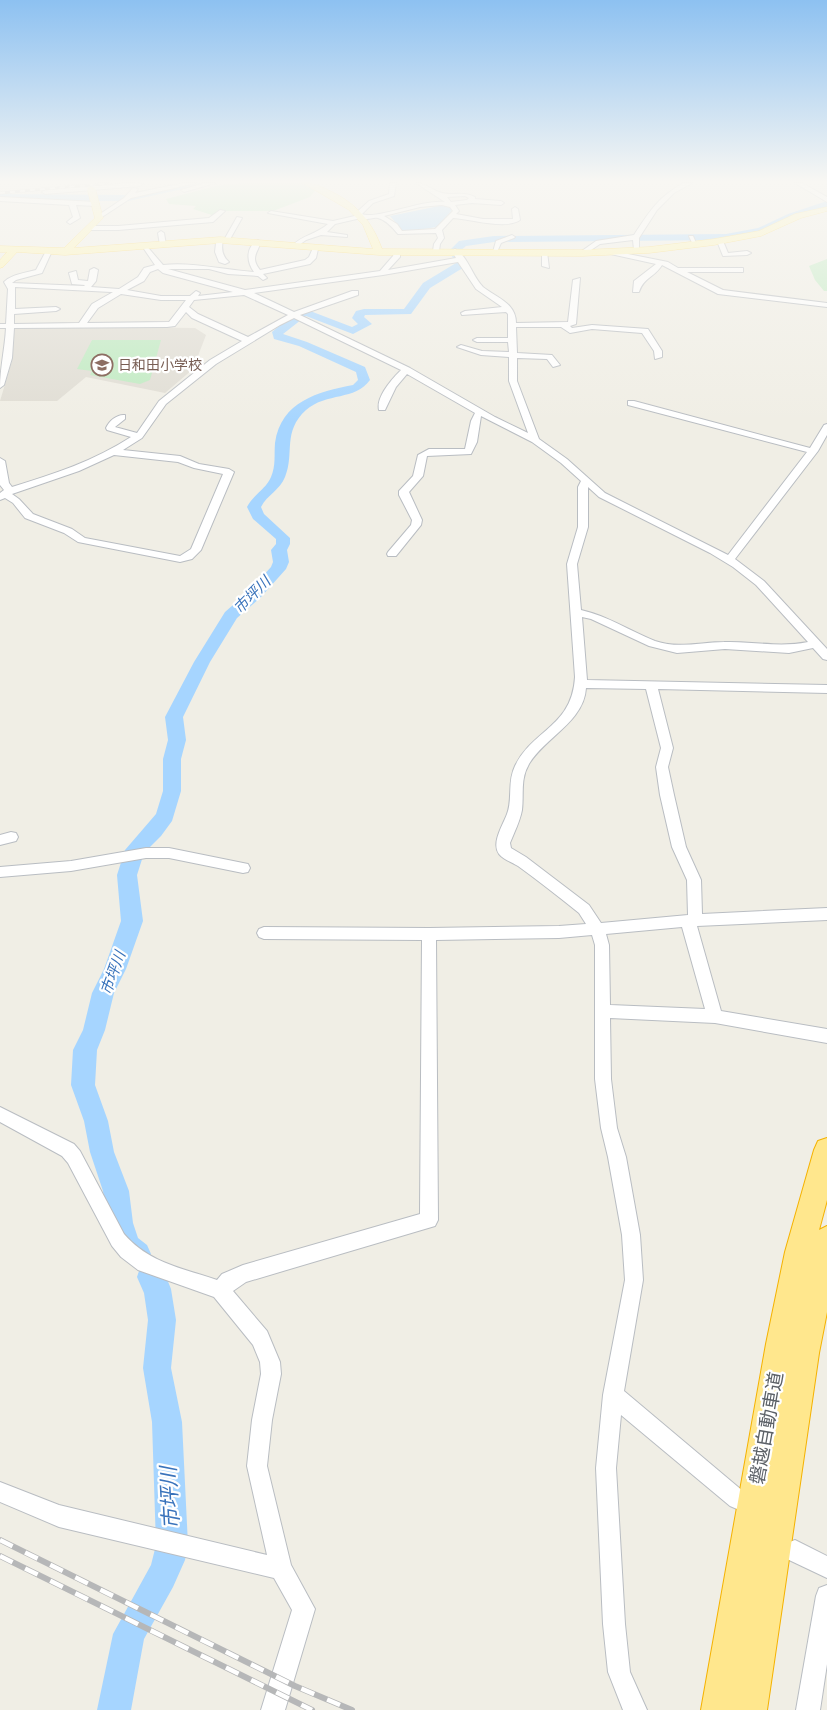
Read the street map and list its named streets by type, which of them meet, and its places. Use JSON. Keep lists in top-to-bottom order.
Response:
{
  "streets": {
    "highway": ["磐越自動車道"]
  },
  "water": ["市坪川"],
  "places": {
    "school or university": ["日和田小学校"]
  }
}
